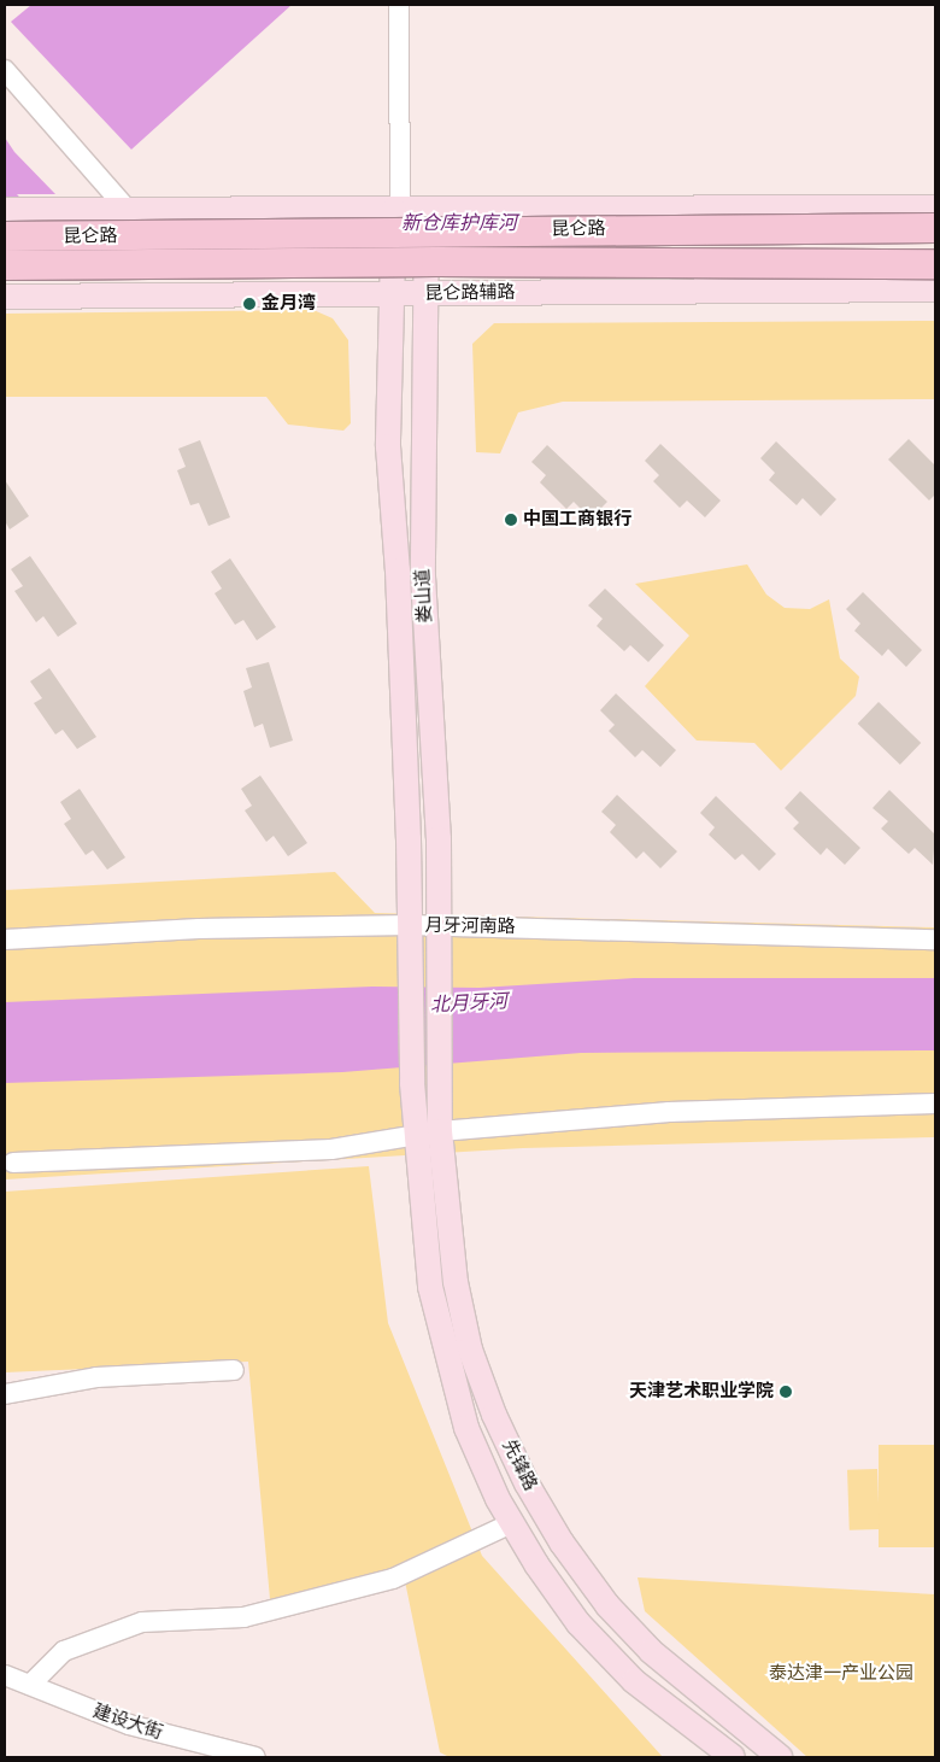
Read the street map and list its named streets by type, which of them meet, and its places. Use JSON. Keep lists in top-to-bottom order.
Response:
{
  "streets": {
    "highway": ["昆仑路"],
    "main road": ["昆仑路辅路", "娄山道", "先锋路"],
    "street": ["月牙河南路", "建设大街"]
  },
  "crossings": [
    ["昆仑路辅路", "娄山道"],
    ["娄山道", "月牙河南路"],
    ["娄山道", "先锋路"]
  ],
  "water": ["新仓库护库河", "北月牙河"],
  "parks": ["泰达津一产业公园"],
  "places": ["金月湾", "中国工商银行", "天津艺术职业学院"]
}
